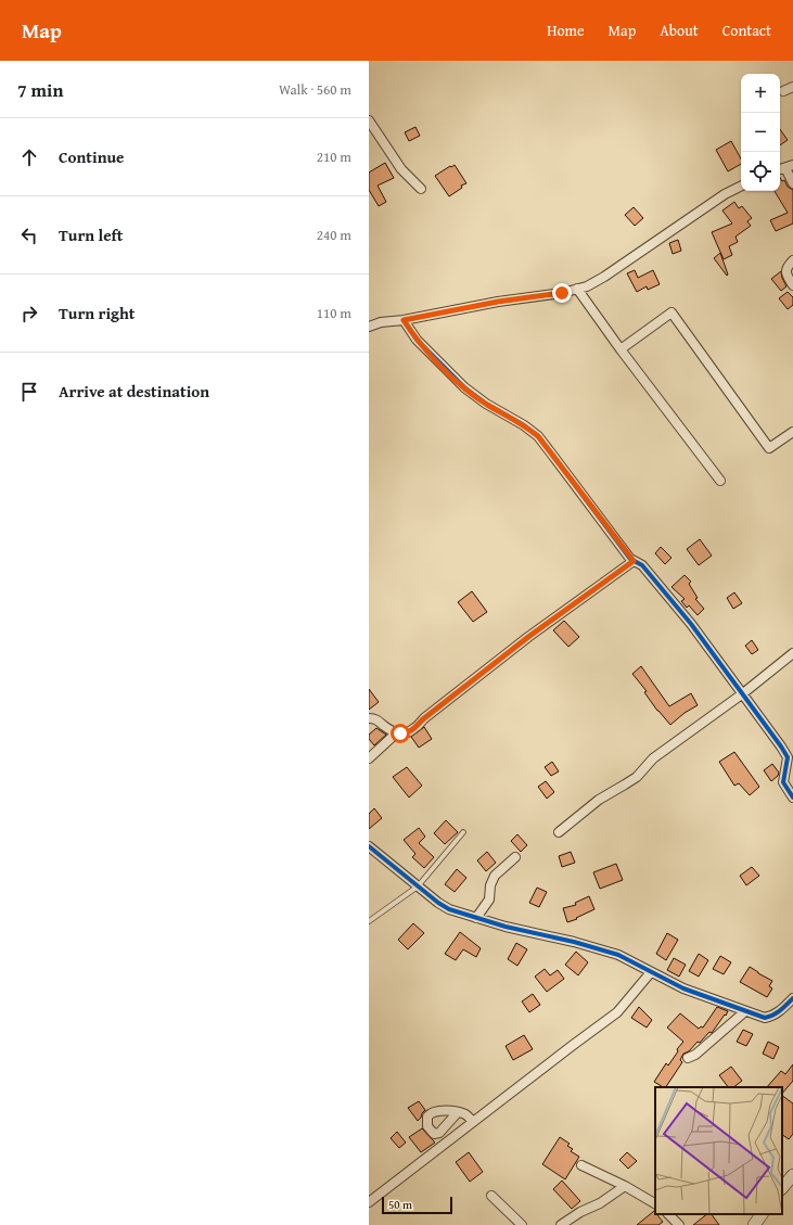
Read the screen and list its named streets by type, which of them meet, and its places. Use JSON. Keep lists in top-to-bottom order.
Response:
{
  "scale_bar": "50 m",
  "page": {
    "header": "Map",
    "nav": [
      "Home",
      "Map",
      "About",
      "Contact"
    ],
    "heading": ["7 min", "Walk · 560 m"],
    "map_buttons": ["+", "−"],
    "list": [
      ["Continue", "210 m"],
      ["Turn left", "240 m"],
      ["Turn right", "110 m"],
      "Arrive at destination"
    ],
    "scale": "50 m"
  }
}
